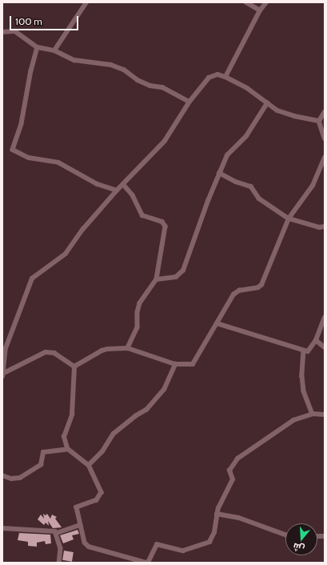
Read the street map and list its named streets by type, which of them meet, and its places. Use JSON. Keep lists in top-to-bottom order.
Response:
{
  "scale_bar": "100 m",
  "north": "bottom"
}
